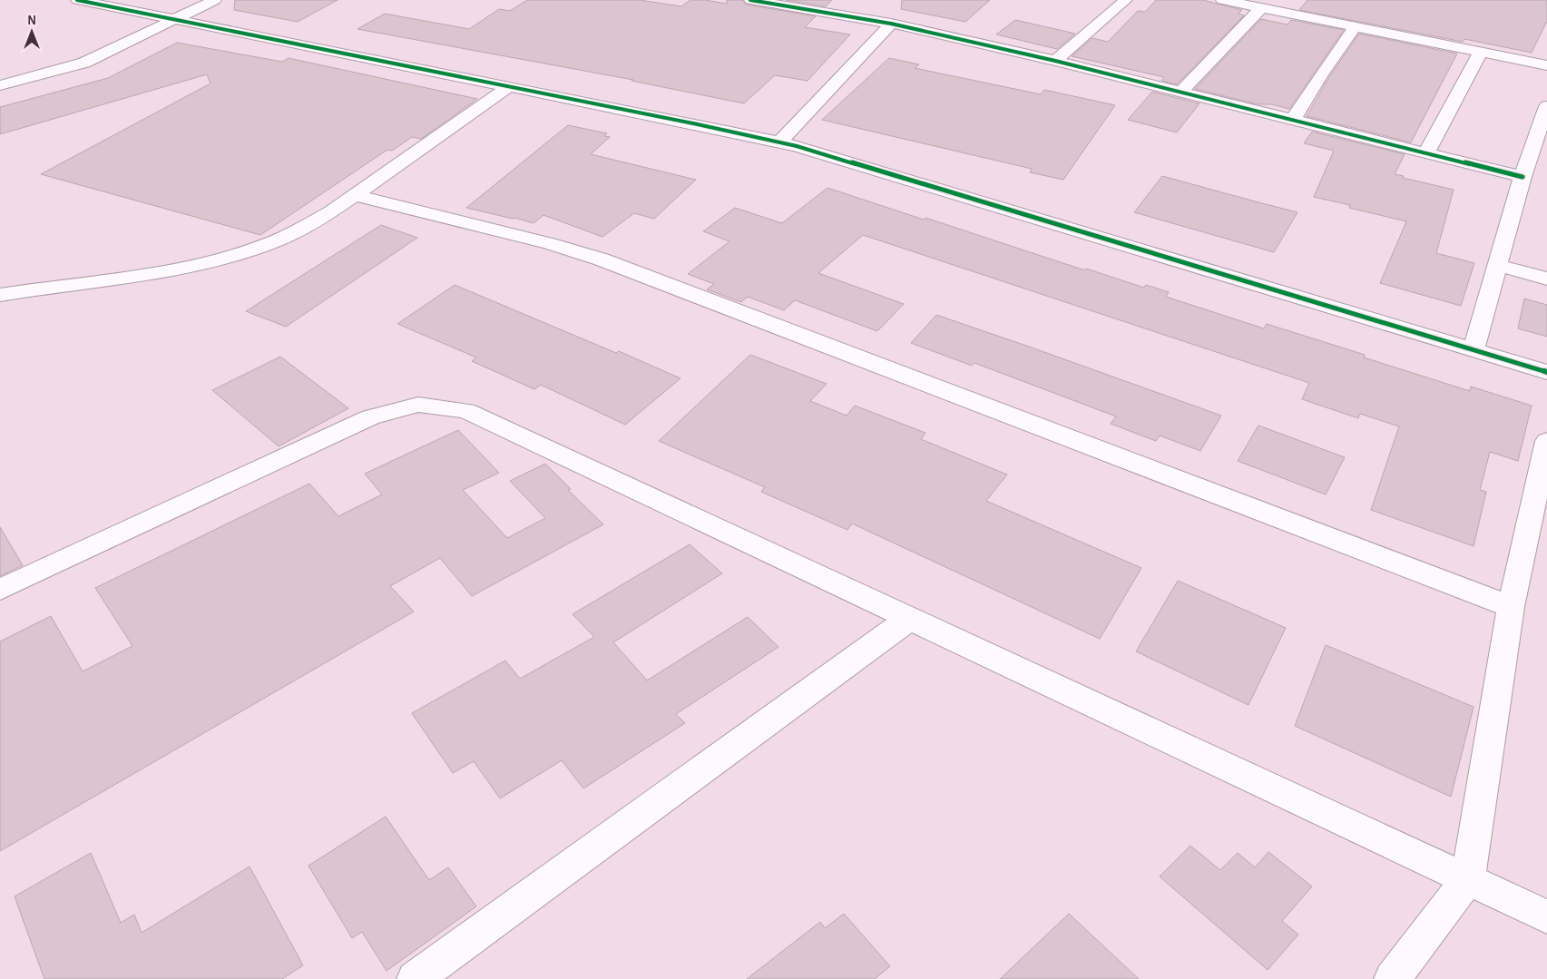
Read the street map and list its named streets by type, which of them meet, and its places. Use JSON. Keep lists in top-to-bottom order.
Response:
{
  "north": "top"
}
